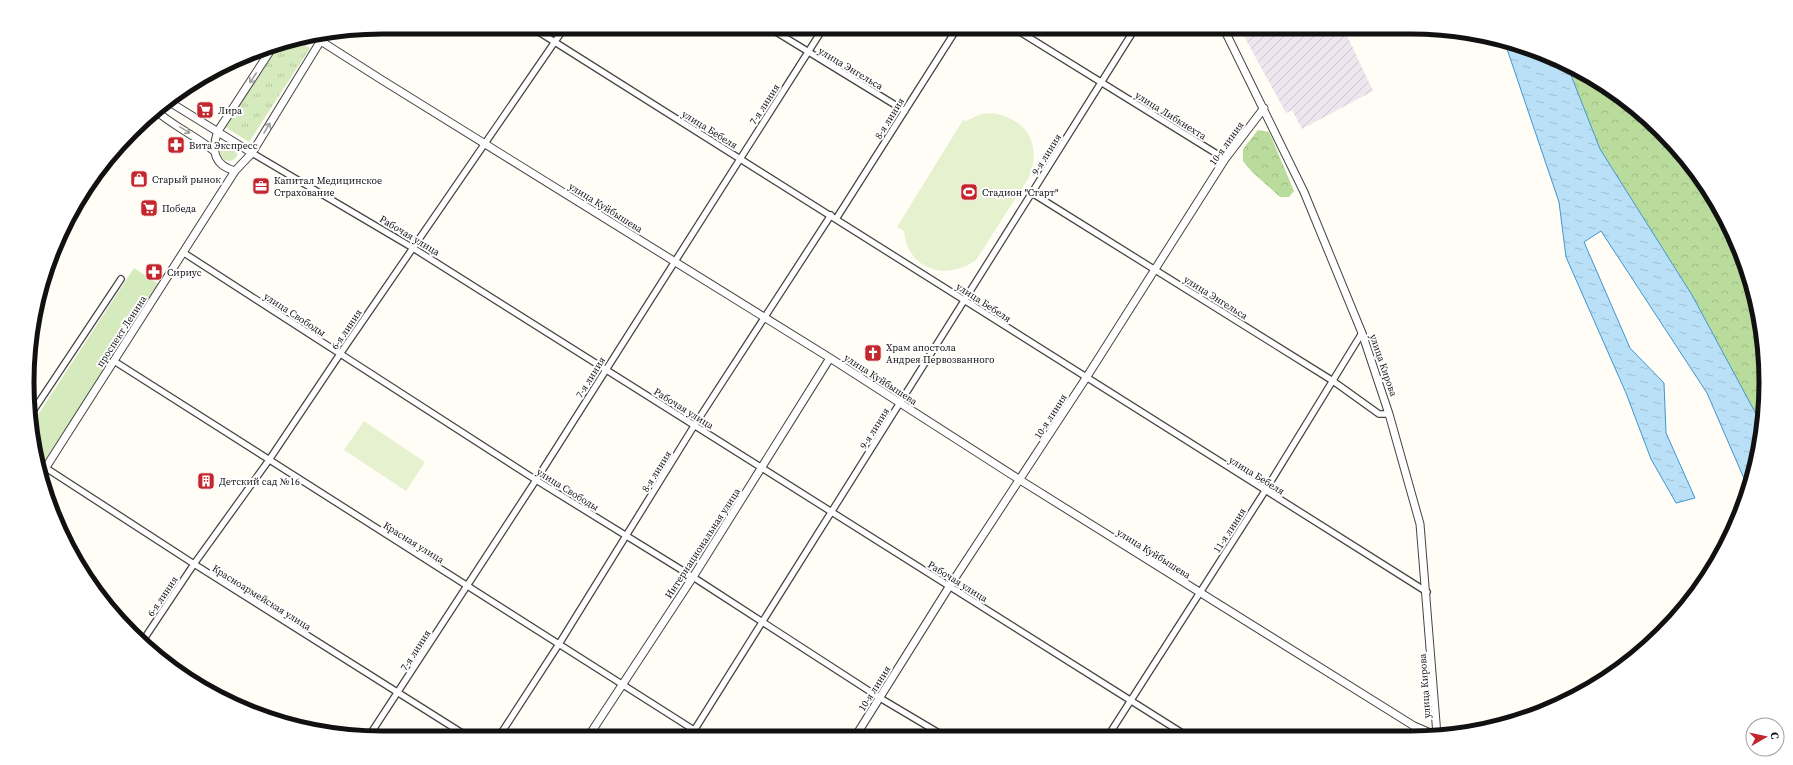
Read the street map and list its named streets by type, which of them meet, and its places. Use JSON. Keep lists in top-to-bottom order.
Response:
{
  "streets": {
    "street": [
      "улица Энгельса",
      "7-я линия",
      "улица Либкнехта",
      "8-я линия",
      "улица Бебеля",
      "10-я линия",
      "9-я линия",
      "улица Куйбышева",
      "Рабочая улица",
      "улица Свободы",
      "6-я линия",
      "проспект Ленина",
      "улица Кирова",
      "11-я линия",
      "Красная улица",
      "Интернациональная улица",
      "Красноармейская улица"
    ]
  },
  "crossings": [
    ["улица Энгельса", "7-я линия"],
    ["улица Энгельса", "8-я линия"],
    ["улица Энгельса", "10-я линия"],
    ["улица Энгельса", "9-я линия"],
    ["улица Энгельса", "улица Кирова"],
    ["улица Энгельса", "11-я линия"],
    ["7-я линия", "улица Бебеля"],
    ["7-я линия", "улица Куйбышева"],
    ["7-я линия", "Рабочая улица"],
    ["7-я линия", "улица Свободы"],
    ["7-я линия", "Красная улица"],
    ["7-я линия", "Красноармейская улица"],
    ["улица Либкнехта", "10-я линия"],
    ["улица Либкнехта", "9-я линия"],
    ["8-я линия", "улица Бебеля"],
    ["8-я линия", "улица Куйбышева"],
    ["8-я линия", "Рабочая улица"],
    ["8-я линия", "улица Свободы"],
    ["8-я линия", "Красная улица"],
    ["улица Бебеля", "10-я линия"],
    ["улица Бебеля", "9-я линия"],
    ["улица Бебеля", "6-я линия"],
    ["улица Бебеля", "улица Кирова"],
    ["улица Бебеля", "11-я линия"],
    ["10-я линия", "улица Куйбышева"],
    ["10-я линия", "Рабочая улица"],
    ["10-я линия", "улица Свободы"],
    ["10-я линия", "улица Кирова"],
    ["9-я линия", "улица Куйбышева"],
    ["9-я линия", "Рабочая улица"],
    ["9-я линия", "улица Свободы"],
    ["9-я линия", "Красная улица"],
    ["улица Куйбышева", "6-я линия"],
    ["улица Куйбышева", "11-я линия"],
    ["улица Куйбышева", "Интернациональная улица"],
    ["Рабочая улица", "6-я линия"],
    ["Рабочая улица", "проспект Ленина"],
    ["Рабочая улица", "11-я линия"],
    ["Рабочая улица", "Интернациональная улица"],
    ["улица Свободы", "6-я линия"],
    ["улица Свободы", "проспект Ленина"],
    ["улица Свободы", "Интернациональная улица"],
    ["6-я линия", "Красная улица"],
    ["6-я линия", "Красноармейская улица"],
    ["проспект Ленина", "Красная улица"],
    ["проспект Ленина", "Красноармейская улица"],
    ["улица Кирова", "11-я линия"],
    ["Красная улица", "Интернациональная улица"]
  ],
  "places": {
    "supermarket": ["Лира", "Победа"],
    "pharmacy": ["Вита Экспресс", "Сириус"],
    "shop": ["Старый рынок"],
    "office": ["Капитал Медицинское Страхование"],
    "sports": ["Стадион \"Старт\""],
    "church": ["Храм апостола Андрея Первозванного"],
    "building": ["Детский сад №16"]
  },
  "north": "right"
}
